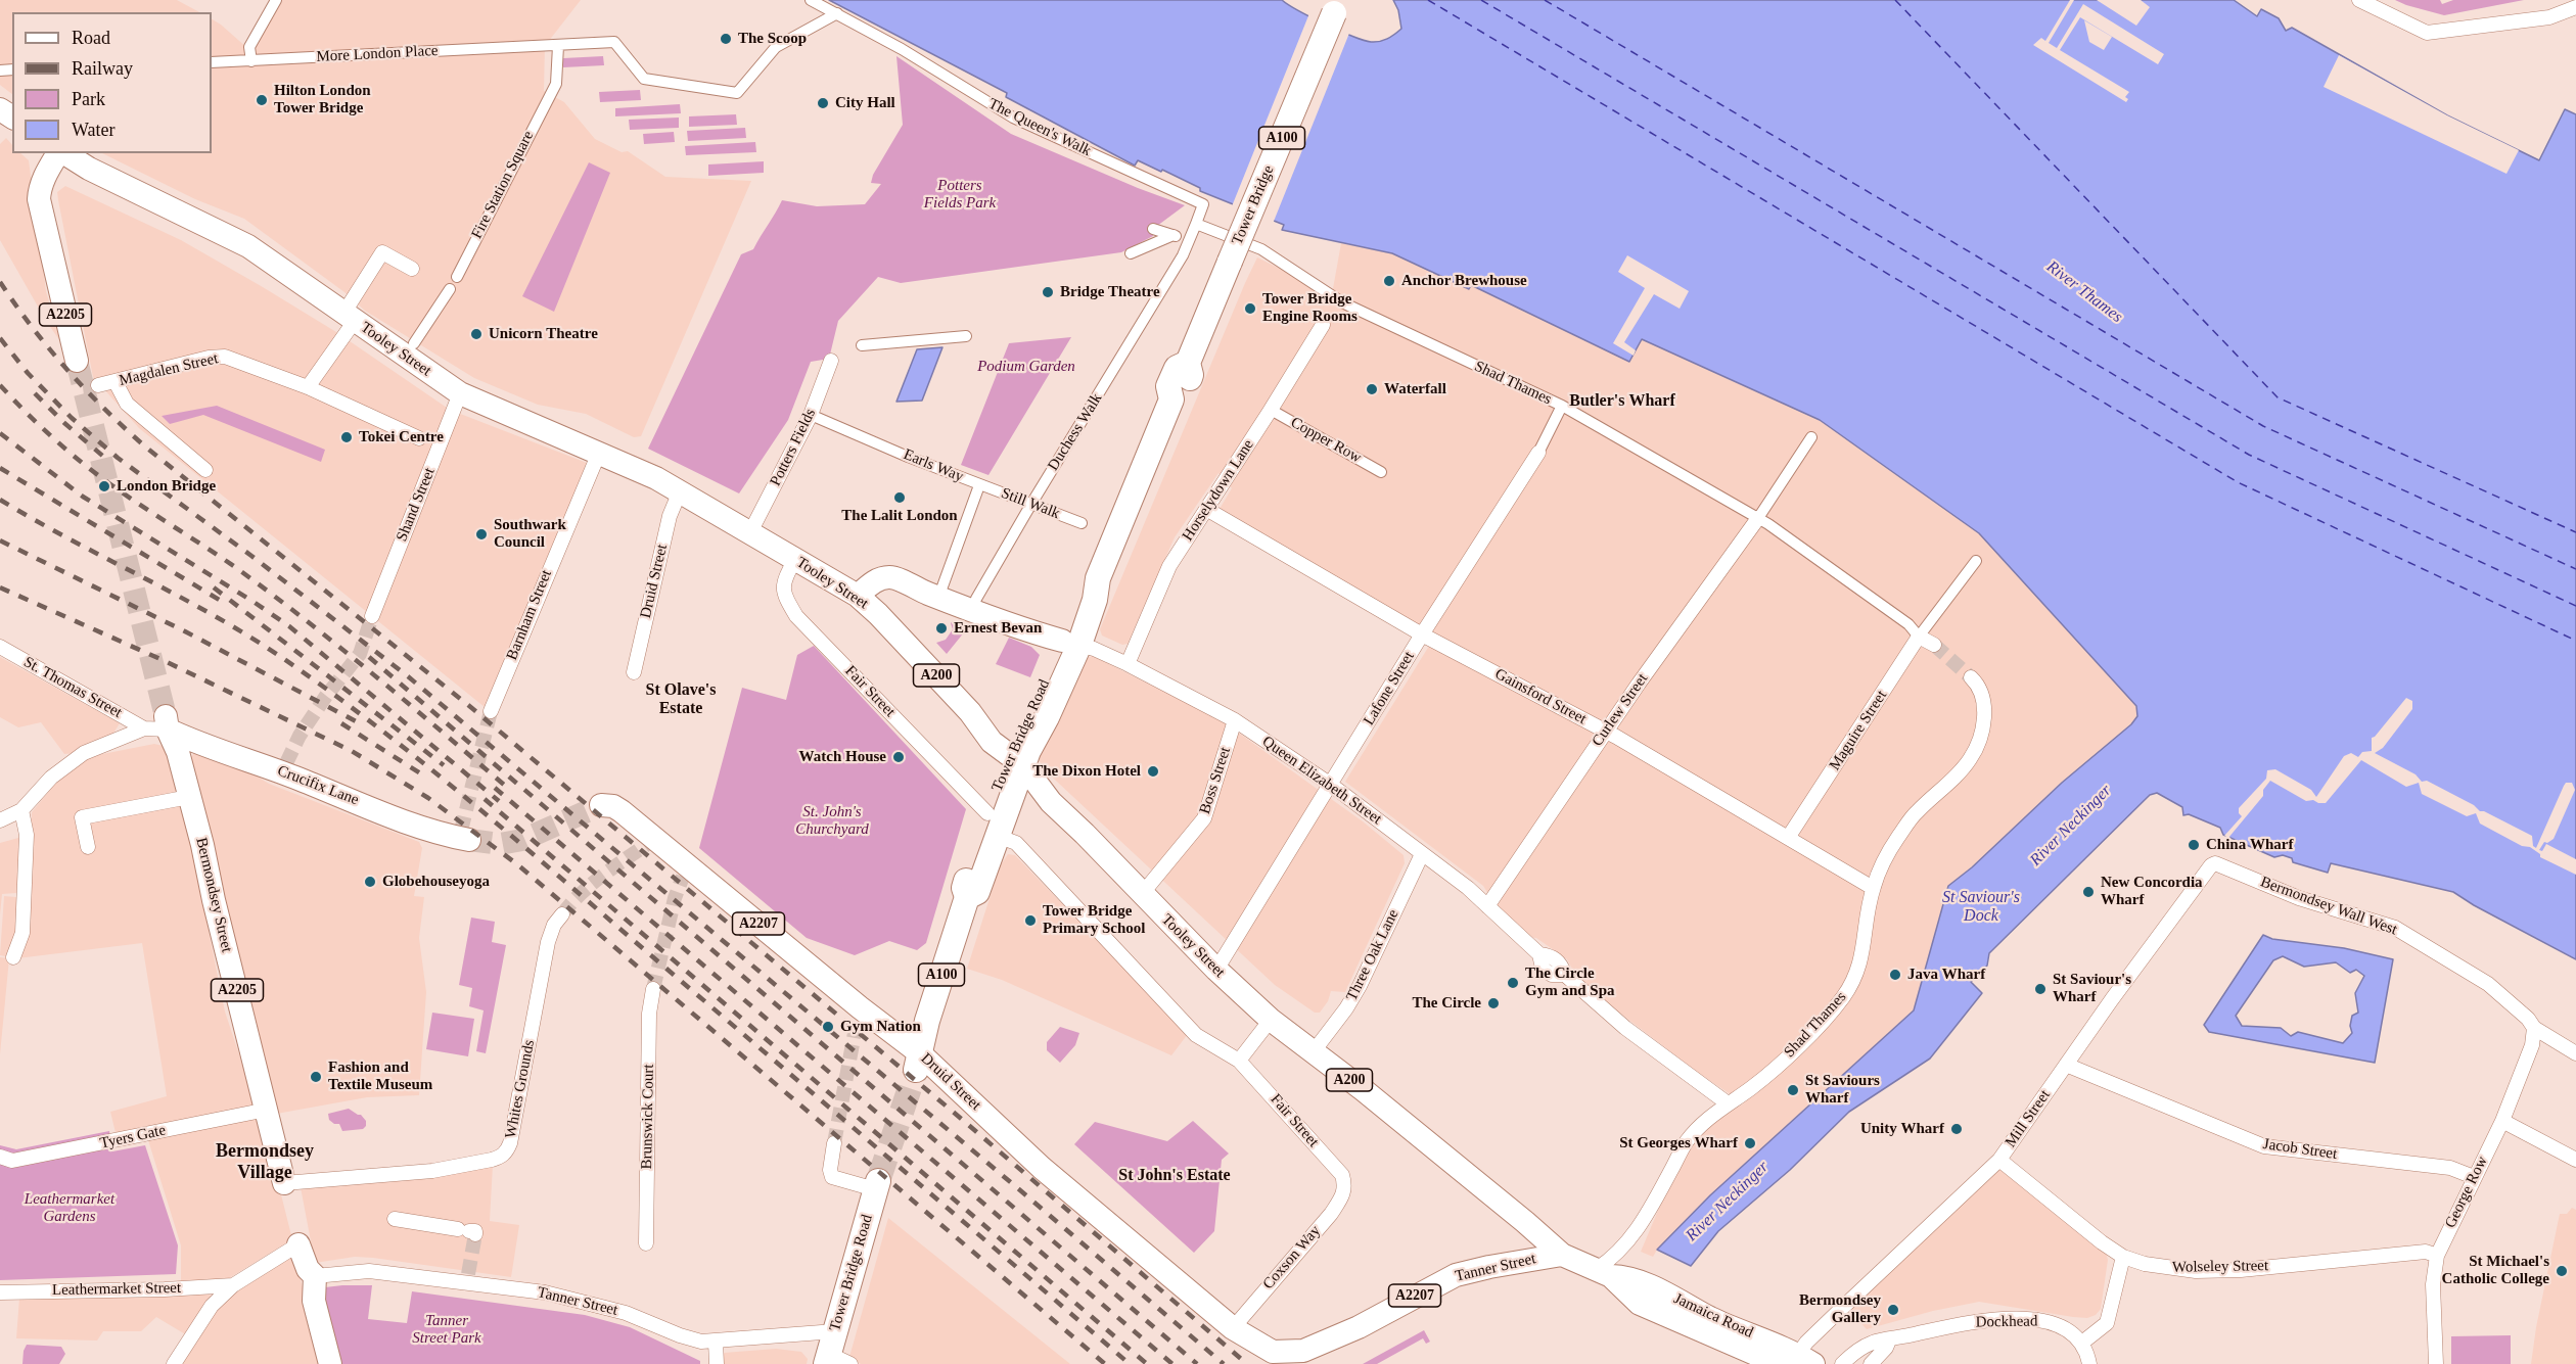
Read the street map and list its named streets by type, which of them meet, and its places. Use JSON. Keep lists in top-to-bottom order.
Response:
{
  "streets": {
    "highway": ["A100", "Tower Bridge", "Tower Bridge Road"],
    "main road": [
      "A2205",
      "Tooley Street",
      "Druid Street",
      "A200",
      "Crucifix Lane",
      "Bermondsey Street",
      "A2207",
      "Tanner Street",
      "Jamaica Road"
    ],
    "street": [
      "More London Place",
      "The Queen's Walk",
      "Fire Station Square",
      "Magdalen Street",
      "Shad Thames",
      "Duchess Walk",
      "Copper Row",
      "Potters Fields",
      "Earls Way",
      "Horselydown Lane",
      "Still Walk",
      "Shand Street",
      "Barnham Street",
      "St. Thomas Street",
      "Lafone Street",
      "Fair Street",
      "Gainsford Street",
      "Curlew Street",
      "Maguire Street",
      "Boss Street",
      "Queen Elizabeth Street",
      "Bermondsey Wall West",
      "Three Oak Lane",
      "Whites Grounds",
      "Brunswick Court",
      "Mill Street",
      "Tyers Gate",
      "Jacob Street",
      "George Row",
      "Coxson Way",
      "Wolseley Street",
      "Leathermarket Street",
      "Dockhead"
    ]
  },
  "crossings": [
    ["More London Place", "The Queen's Walk"],
    ["More London Place", "Fire Station Square"],
    ["The Queen's Walk", "Shad Thames"],
    ["The Queen's Walk", "Duchess Walk"],
    ["Tower Bridge", "Tower Bridge Road"],
    ["Tooley Street", "Shad Thames"],
    ["Tooley Street", "Potters Fields"],
    ["Tooley Street", "Shand Street"],
    ["Tooley Street", "Druid Street"],
    ["Tooley Street", "Barnham Street"],
    ["Tooley Street", "Lafone Street"],
    ["Tooley Street", "Fair Street"],
    ["Tooley Street", "Tower Bridge Road"],
    ["Tooley Street", "Boss Street"],
    ["Tooley Street", "Three Oak Lane"],
    ["Tooley Street", "Tanner Street"],
    ["Tooley Street", "Jamaica Road"],
    ["Shad Thames", "Duchess Walk"],
    ["Shad Thames", "Lafone Street"],
    ["Shad Thames", "Gainsford Street"],
    ["Shad Thames", "Curlew Street"],
    ["Shad Thames", "Maguire Street"],
    ["Shad Thames", "Queen Elizabeth Street"],
    ["Shad Thames", "Jamaica Road"],
    ["Duchess Walk", "Still Walk"],
    ["Copper Row", "Horselydown Lane"],
    ["Potters Fields", "Earls Way"],
    ["Earls Way", "Still Walk"],
    ["Horselydown Lane", "Gainsford Street"],
    ["Horselydown Lane", "Queen Elizabeth Street"],
    ["Druid Street", "Tower Bridge Road"],
    ["Druid Street", "Coxson Way"],
    ["Druid Street", "Tanner Street"],
    ["Lafone Street", "Gainsford Street"],
    ["Lafone Street", "Queen Elizabeth Street"],
    ["Fair Street", "Tower Bridge Road"],
    ["Fair Street", "Coxson Way"],
    ["Gainsford Street", "Curlew Street"],
    ["Gainsford Street", "Maguire Street"],
    ["Curlew Street", "Queen Elizabeth Street"],
    ["Tower Bridge Road", "Queen Elizabeth Street"],
    ["Tower Bridge Road", "Tanner Street"],
    ["Boss Street", "Queen Elizabeth Street"],
    ["Queen Elizabeth Street", "Three Oak Lane"],
    ["Crucifix Lane", "Bermondsey Street"],
    ["Bermondsey Street", "Whites Grounds"],
    ["Bermondsey Street", "Tyers Gate"],
    ["Bermondsey Wall West", "Mill Street"],
    ["Bermondsey Wall West", "George Row"],
    ["Mill Street", "Jacob Street"],
    ["Mill Street", "Wolseley Street"],
    ["Mill Street", "Jamaica Road"],
    ["Jacob Street", "George Row"],
    ["George Row", "Wolseley Street"],
    ["Coxson Way", "Tanner Street"]
  ],
  "districts": [
    "Butler's Wharf",
    "St Olave's Estate",
    "Bermondsey Village",
    "St John's Estate"
  ],
  "water": ["River Thames", "River Neckinger", "St Saviour's Dock"],
  "parks": [
    "Potters Fields Park",
    "Podium Garden",
    "St. John's Churchyard",
    "Leathermarket Gardens",
    "Tanner Street Park"
  ],
  "places": [
    "The Scoop",
    "Hilton London Tower Bridge",
    "City Hall",
    "Anchor Brewhouse",
    "Bridge Theatre",
    "Tower Bridge Engine Rooms",
    "Unicorn Theatre",
    "Waterfall",
    "Tokei Centre",
    "London Bridge",
    "The Lalit London",
    "Southwark Council",
    "Ernest Bevan",
    "Watch House",
    "The Dixon Hotel",
    "China Wharf",
    "Globehouseyoga",
    "New Concordia Wharf",
    "Tower Bridge Primary School",
    "Java Wharf",
    "The Circle Gym and Spa",
    "St Saviour's Wharf",
    "The Circle",
    "Gym Nation",
    "Fashion and Textile Museum",
    "St Saviours Wharf",
    "Unity Wharf",
    "St Georges Wharf",
    "St Michael's Catholic College",
    "Bermondsey Gallery"
  ],
  "legend": [
    "Road",
    "Railway",
    "Park",
    "Water"
  ]
}
